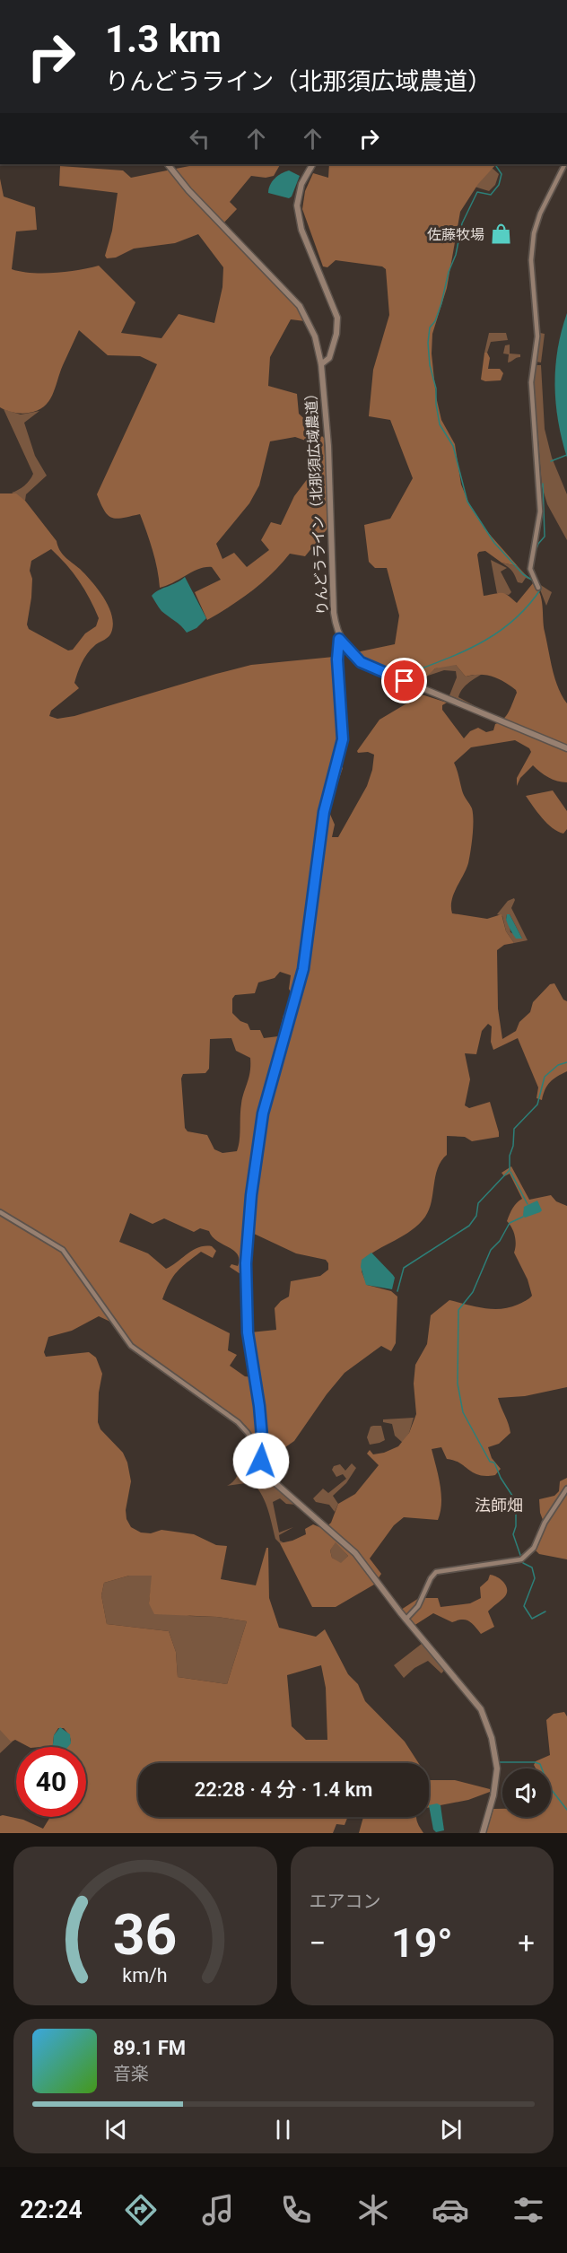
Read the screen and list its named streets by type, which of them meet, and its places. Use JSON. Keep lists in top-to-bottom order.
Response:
{
  "streets": {
    "street": ["りんどうライン（北那須広域農道）"]
  },
  "districts": ["法師畑"],
  "places": {
    "shop": ["佐藤牧場"]
  },
  "page": {
    "turn": ["1.3 km", "りんどうライン（北那須広域農道）"],
    "limit": "40",
    "trip": "22:28 · 4 分 · 1.4 km",
    "tile": "エアコン",
    "heat": ["−", "19°", "+"],
    "song": ["89.1 FM", "音楽"],
    "tabs": "22:24",
    "gauge": ["36", "km/h"]
  }
}
